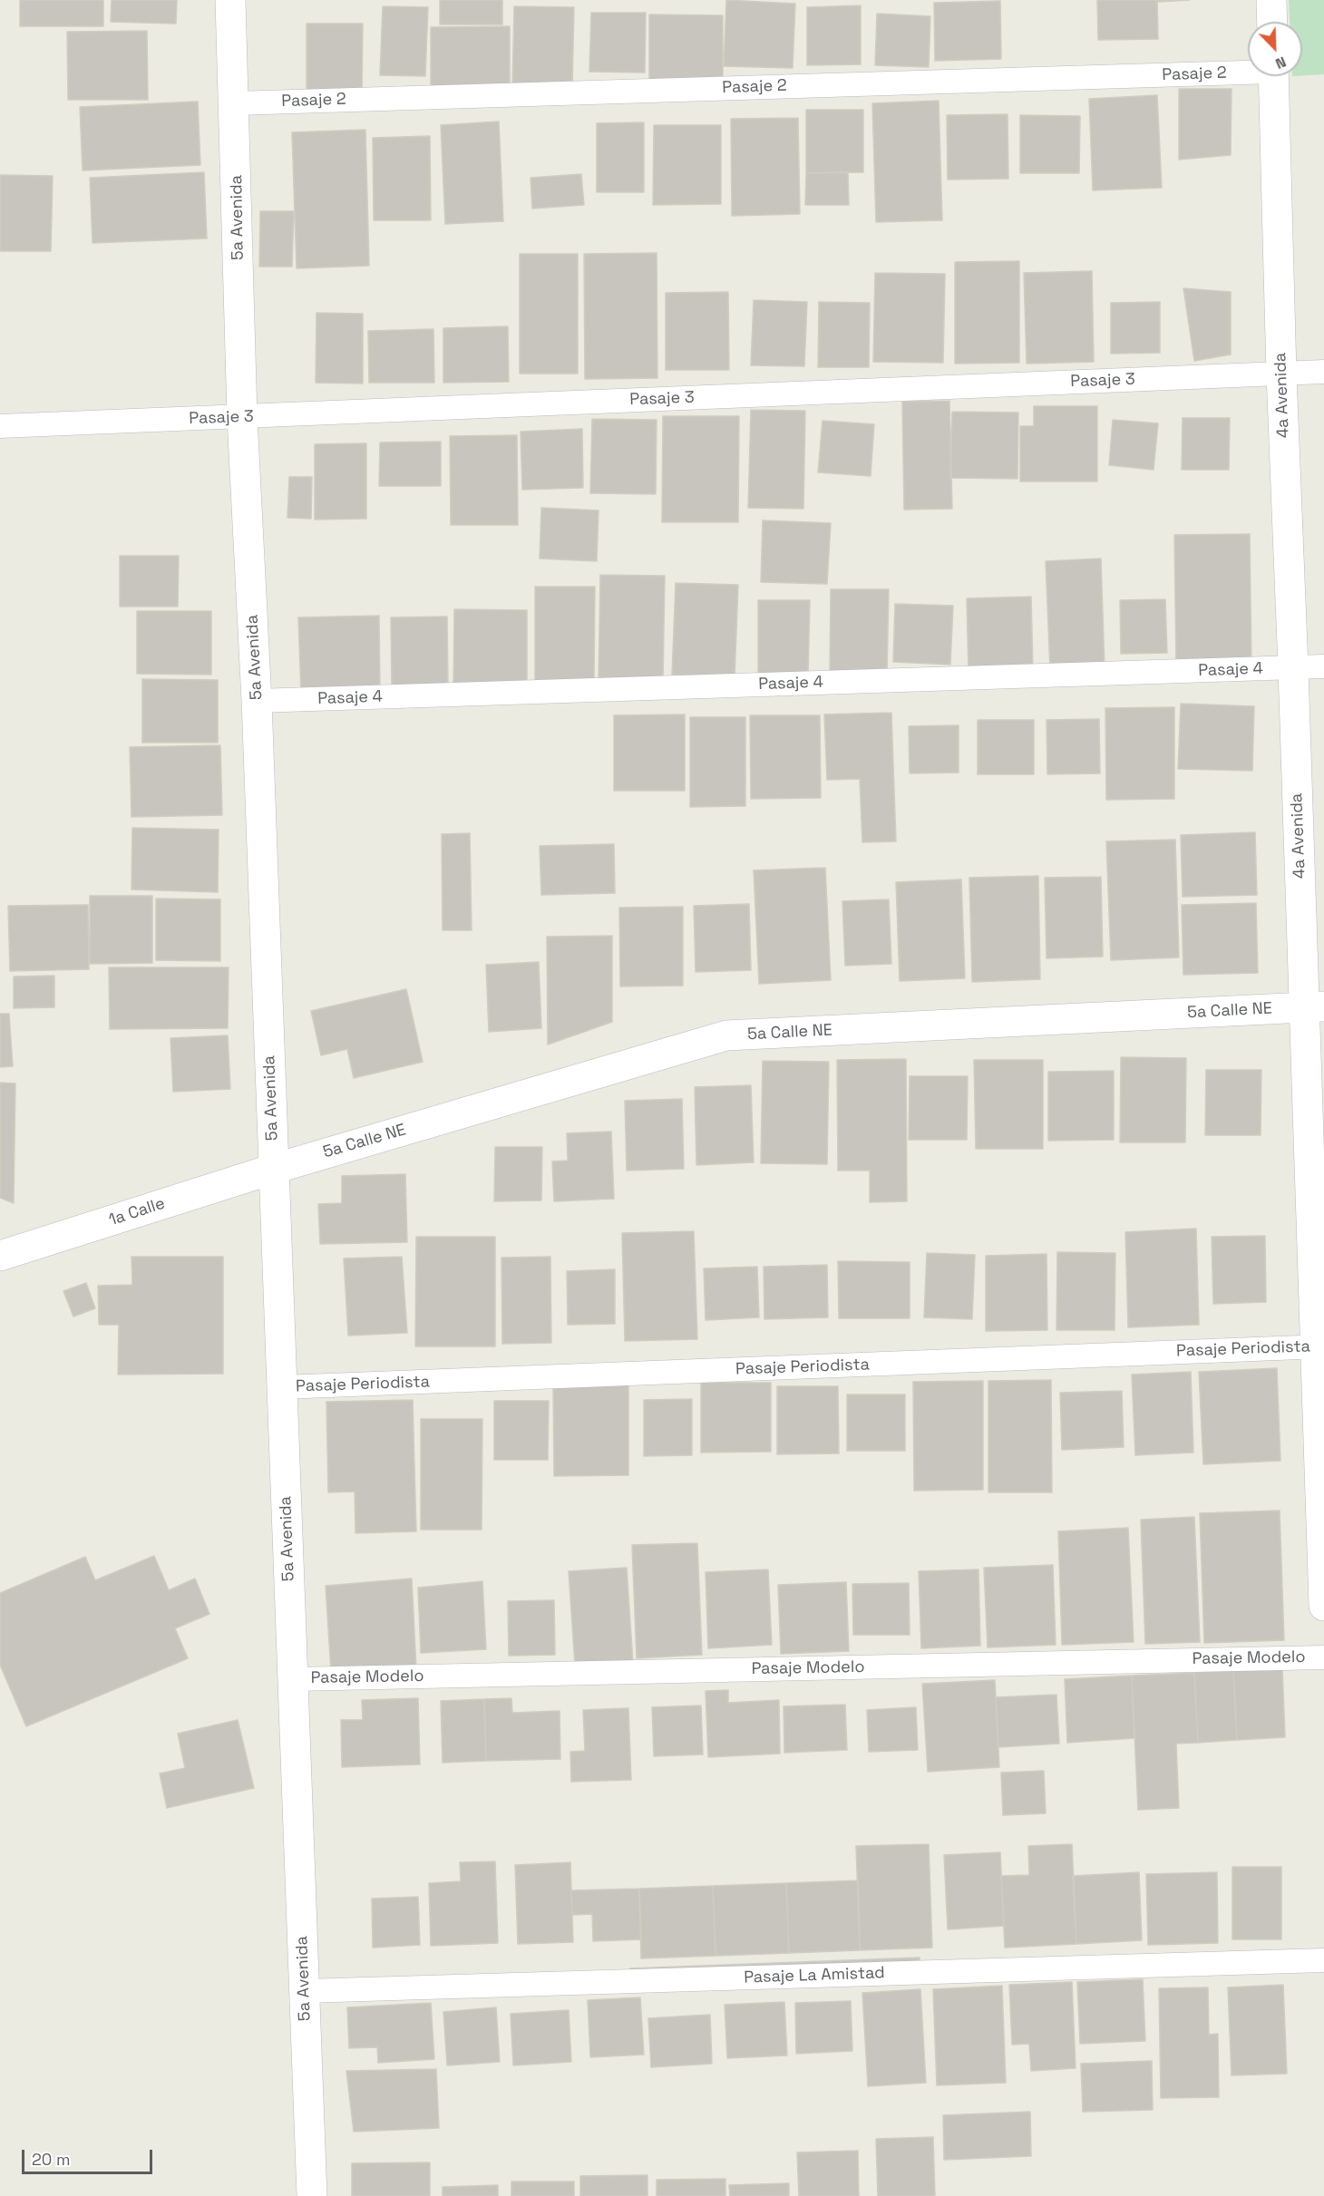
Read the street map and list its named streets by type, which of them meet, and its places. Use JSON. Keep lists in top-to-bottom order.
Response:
{
  "streets": {
    "street": [
      "5a Avenida",
      "4a Avenida",
      "5a Calle NE",
      "1a Calle"
    ],
    "lane": [
      "Pasaje 2",
      "Pasaje 3",
      "Pasaje 4",
      "Pasaje Periodista",
      "Pasaje Modelo",
      "Pasaje La Amistad"
    ]
  },
  "crossings": [
    ["Pasaje 2", "5a Avenida"],
    ["5a Avenida", "Pasaje 3"],
    ["5a Avenida", "Pasaje 4"],
    ["5a Avenida", "5a Calle NE"],
    ["5a Avenida", "1a Calle"],
    ["5a Avenida", "Pasaje Periodista"],
    ["5a Avenida", "Pasaje Modelo"],
    ["5a Avenida", "Pasaje La Amistad"],
    ["Pasaje 3", "4a Avenida"],
    ["4a Avenida", "Pasaje 4"],
    ["4a Avenida", "5a Calle NE"],
    ["4a Avenida", "Pasaje Periodista"],
    ["5a Calle NE", "1a Calle"]
  ],
  "scale_bar": "20 m",
  "north": "bottom right"
}
